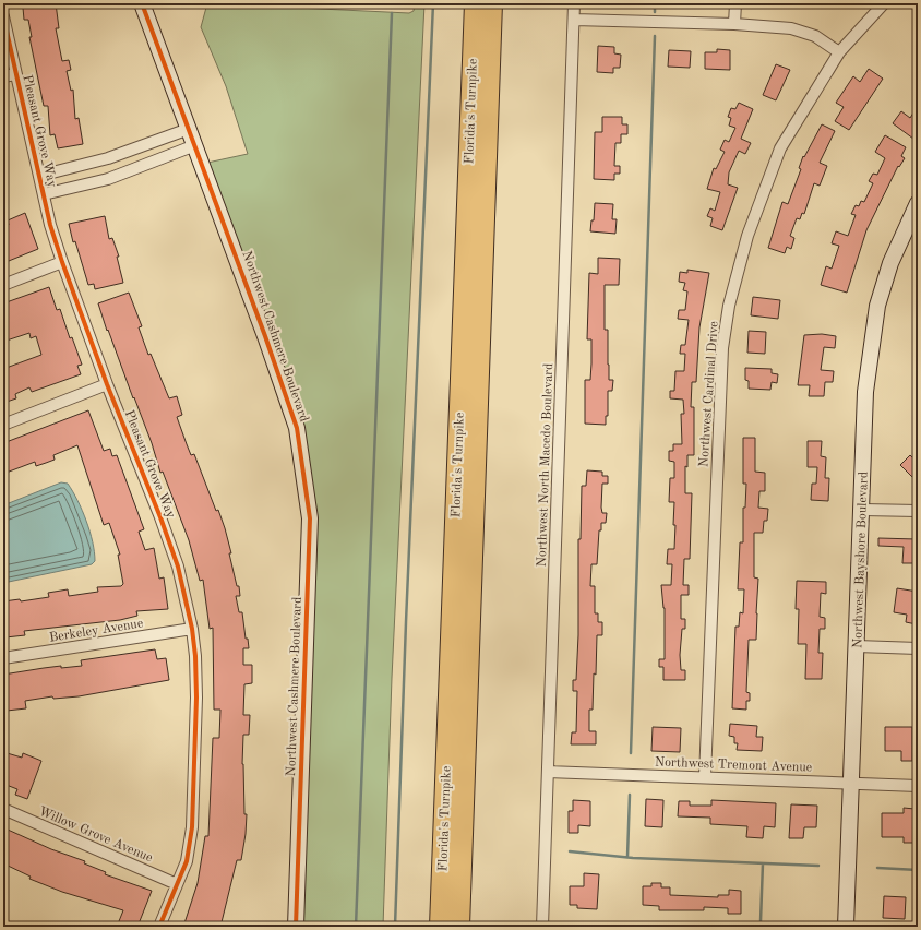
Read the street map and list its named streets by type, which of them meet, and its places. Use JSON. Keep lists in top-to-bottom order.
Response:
{
  "streets": {
    "highway": ["Florida's Turnpike"],
    "street": [
      "Pleasant Grove Way",
      "Northwest Cashmere Boulevard",
      "Northwest Cardinal Drive",
      "Northwest North Macedo Boulevard",
      "Northwest Bayshore Boulevard",
      "Berkeley Avenue",
      "Northwest Tremont Avenue",
      "Willow Grove Avenue"
    ]
  },
  "crossings": [
    ["Pleasant Grove Way", "Northwest Cashmere Boulevard"],
    ["Pleasant Grove Way", "Berkeley Avenue"],
    ["Pleasant Grove Way", "Willow Grove Avenue"],
    ["Northwest Cardinal Drive", "Northwest Tremont Avenue"],
    ["Northwest North Macedo Boulevard", "Northwest Tremont Avenue"],
    ["Northwest Bayshore Boulevard", "Northwest Tremont Avenue"]
  ]
}
